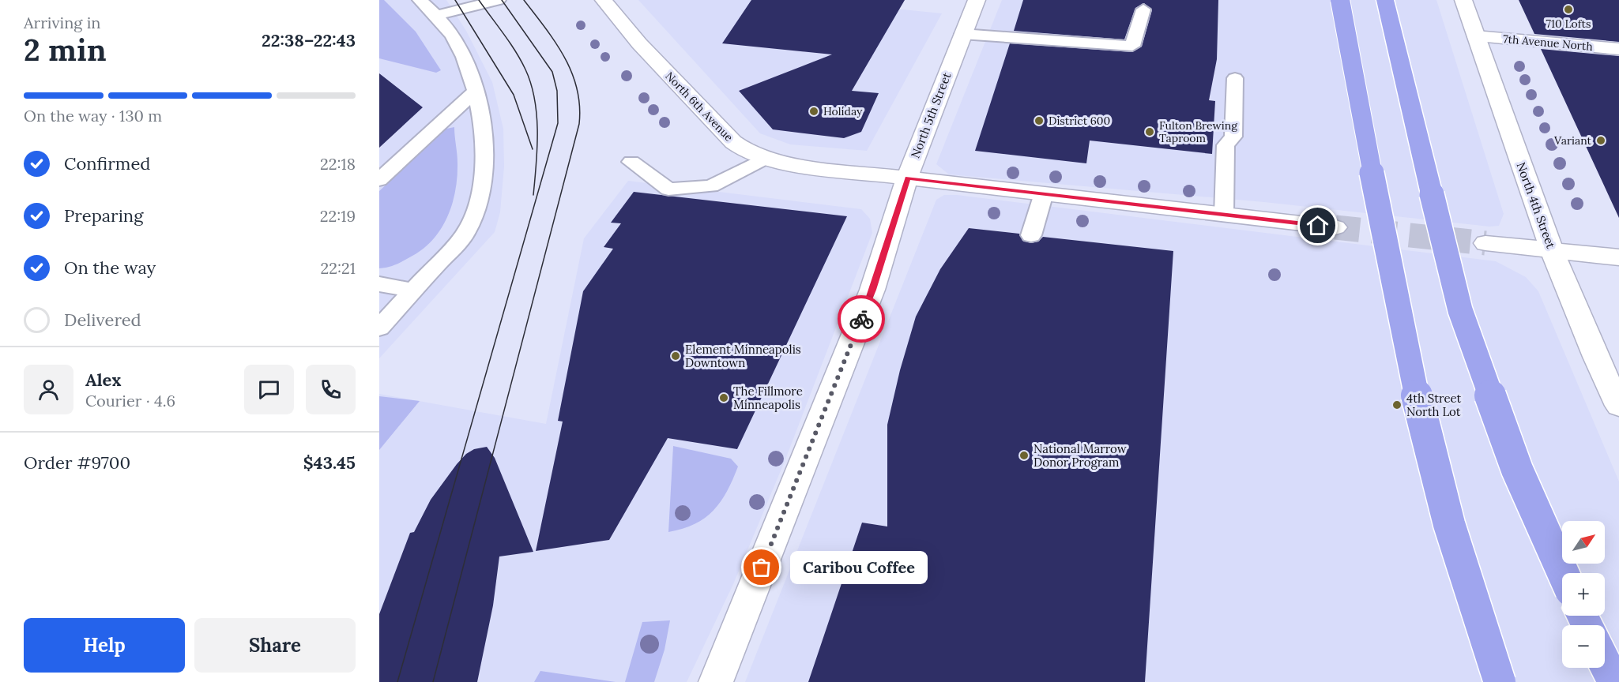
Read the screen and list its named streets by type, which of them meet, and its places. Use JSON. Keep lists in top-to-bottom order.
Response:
{
  "streets": {
    "street": [
      "7th Avenue North",
      "North 6th Avenue",
      "North 5th Street",
      "North 4th Street"
    ]
  },
  "crossings": [
    ["7th Avenue North", "North 4th Street"],
    ["North 6th Avenue", "North 5th Street"]
  ],
  "places": [
    "710 Lofts",
    "Holiday",
    "District 600",
    "Fulton Brewing Taproom",
    "Variant",
    "Element Minneapolis Downtown",
    "The Fillmore Minneapolis",
    "4th Street North Lot",
    "National Marrow Donor Program",
    "Caribou Coffee"
  ],
  "north": "top right",
  "page": {
    "heading": ["2 min", "Arriving in", "22:38–22:43"],
    "panel": [
      "Alex",
      "Courier · 4.6",
      "Order #9700",
      "$43.45"
    ],
    "bar": "On the way · 130 m",
    "list": [
      ["Confirmed", "22:18"],
      ["Preparing", "22:19"],
      ["On the way", "22:21"],
      "Delivered"
    ],
    "map_buttons": ["+", "−"],
    "bubble": "Caribou Coffee",
    "buttons": ["Help", "Share"]
  }
}
